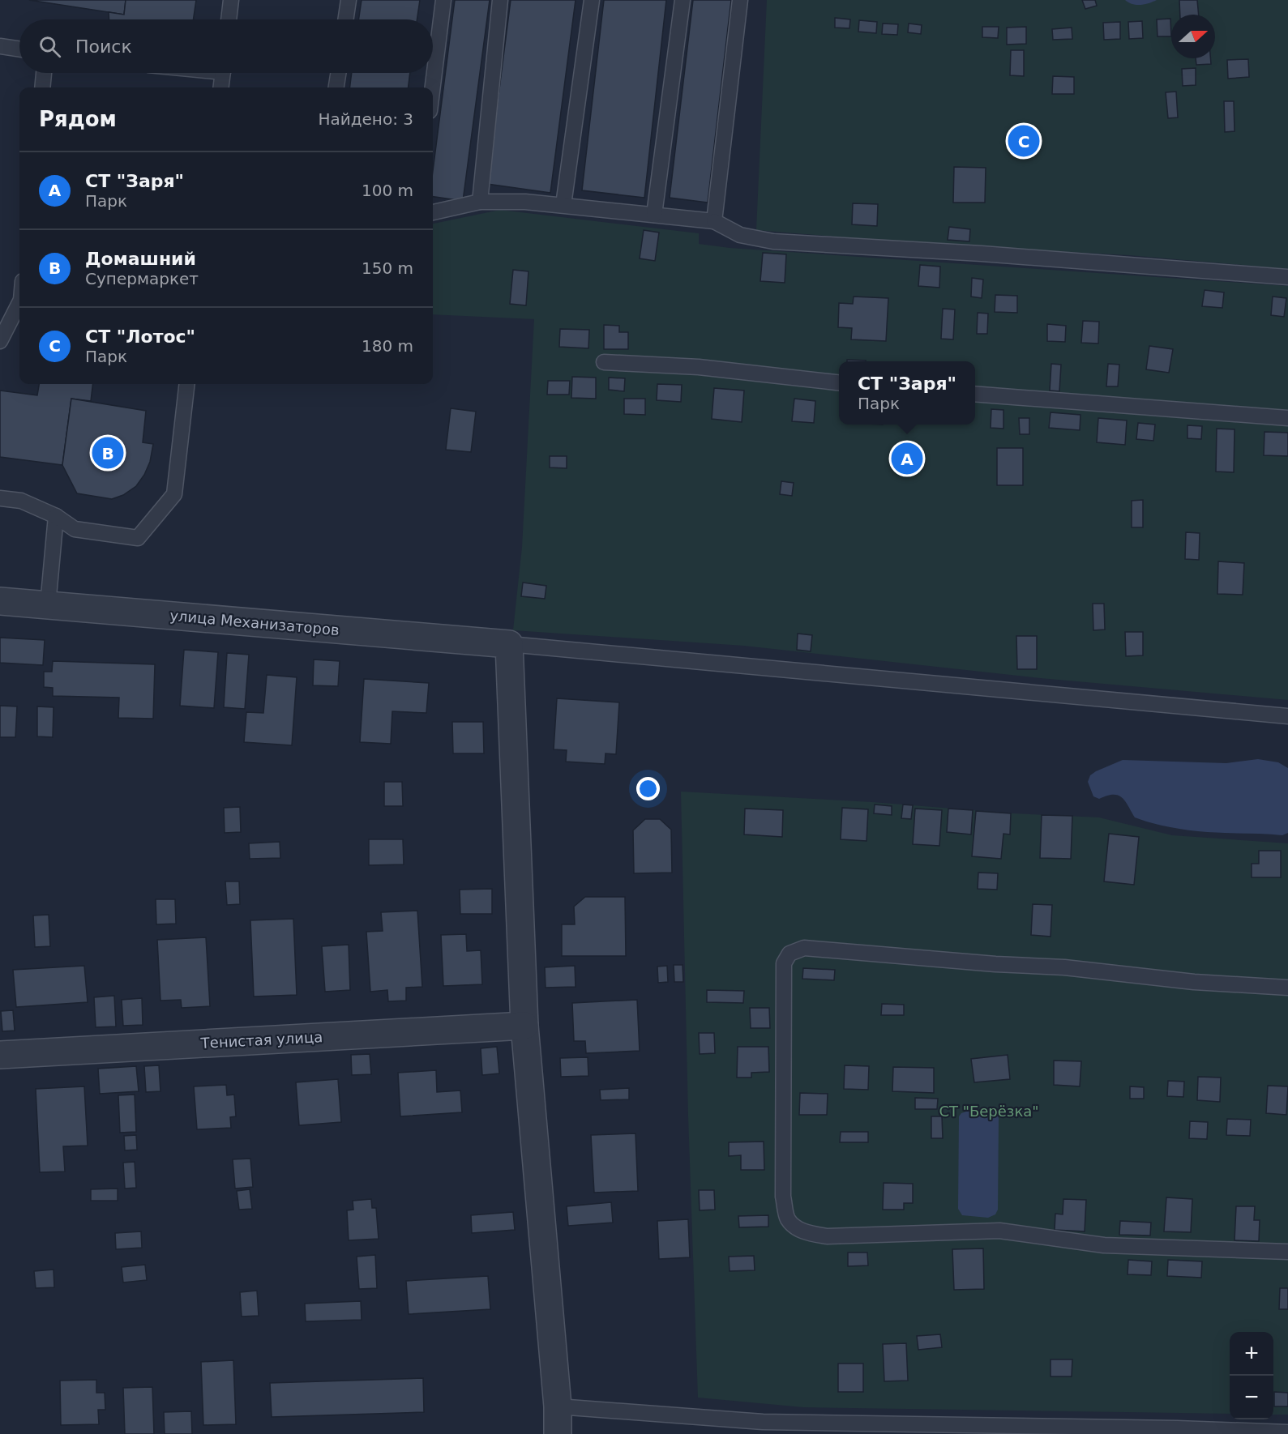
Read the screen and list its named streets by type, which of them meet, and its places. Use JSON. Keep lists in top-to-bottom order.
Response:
{
  "streets": {
    "street": ["улица Механизаторов", "Тенистая улица"]
  },
  "parks": ["СТ \"Берёзка\""],
  "north": "right",
  "page": {
    "search": "Поиск",
    "heading": ["Рядом", "Найдено: 3"],
    "pins": ["C", "B", "A"],
    "list": [
      {
        "mark": "A",
        "name": "СТ \"Заря\"",
        "note": "Парк",
        "value": "100 m"
      },
      {
        "mark": "B",
        "name": "Домашний",
        "note": "Супермаркет",
        "value": "150 m"
      },
      {
        "mark": "C",
        "name": "СТ \"Лотос\"",
        "note": "Парк",
        "value": "180 m"
      }
    ],
    "popup": ["СТ \"Заря\"", "Парк"],
    "map_buttons": ["+", "−"]
  }
}
